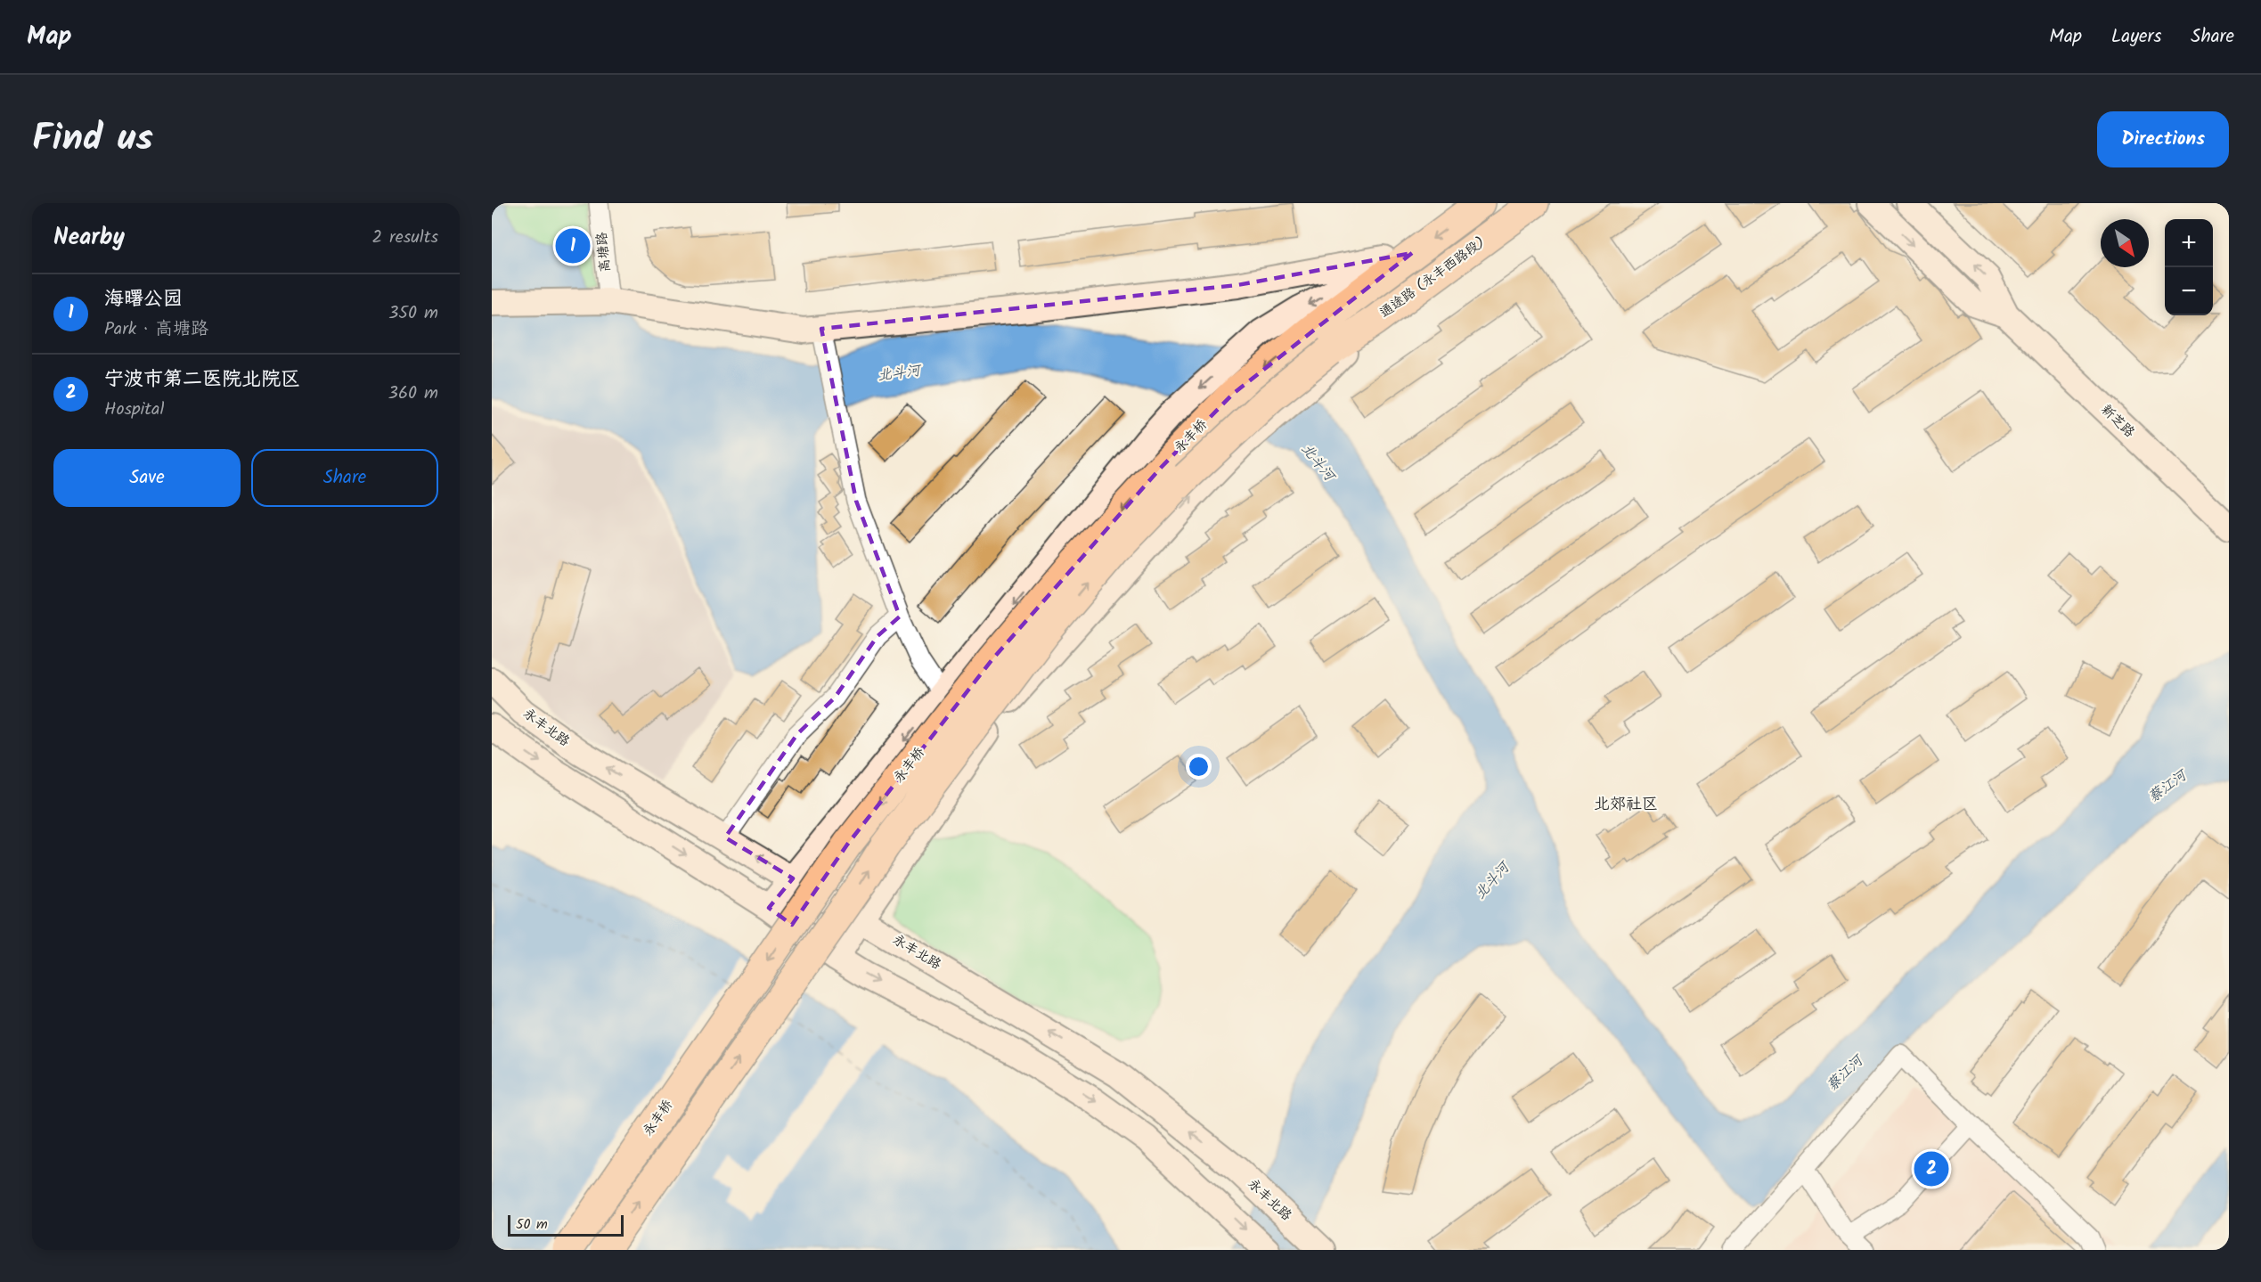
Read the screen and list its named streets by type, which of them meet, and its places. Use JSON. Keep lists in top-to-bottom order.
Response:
{
  "streets": {
    "main road": [
      "通途路 (永丰西路段)",
      "新芝路",
      "永丰桥",
      "永丰北路"
    ],
    "street": ["高塘路"]
  },
  "crossings": [
    ["通途路 (永丰西路段)", "永丰桥"]
  ],
  "districts": ["北郊社区"],
  "water": ["北斗河", "蔡江河"],
  "scale_bar": "50 m",
  "north": "bottom right",
  "page": {
    "header": "Map",
    "nav": ["Map", "Layers", "Share"],
    "title": "Find us",
    "buttons": [
      "Directions",
      ["Save", "Share"]
    ],
    "heading": ["Nearby", "2 results"],
    "map_buttons": ["+", "−"],
    "pins": ["1", "2"],
    "list": [
      {
        "mark": "1",
        "name": "海曙公园",
        "note": "Park · 高塘路",
        "value": "350 m"
      },
      {
        "mark": "2",
        "name": "宁波市第二医院北院区",
        "note": "Hospital",
        "value": "360 m"
      }
    ],
    "scale": "50 m"
  }
}
